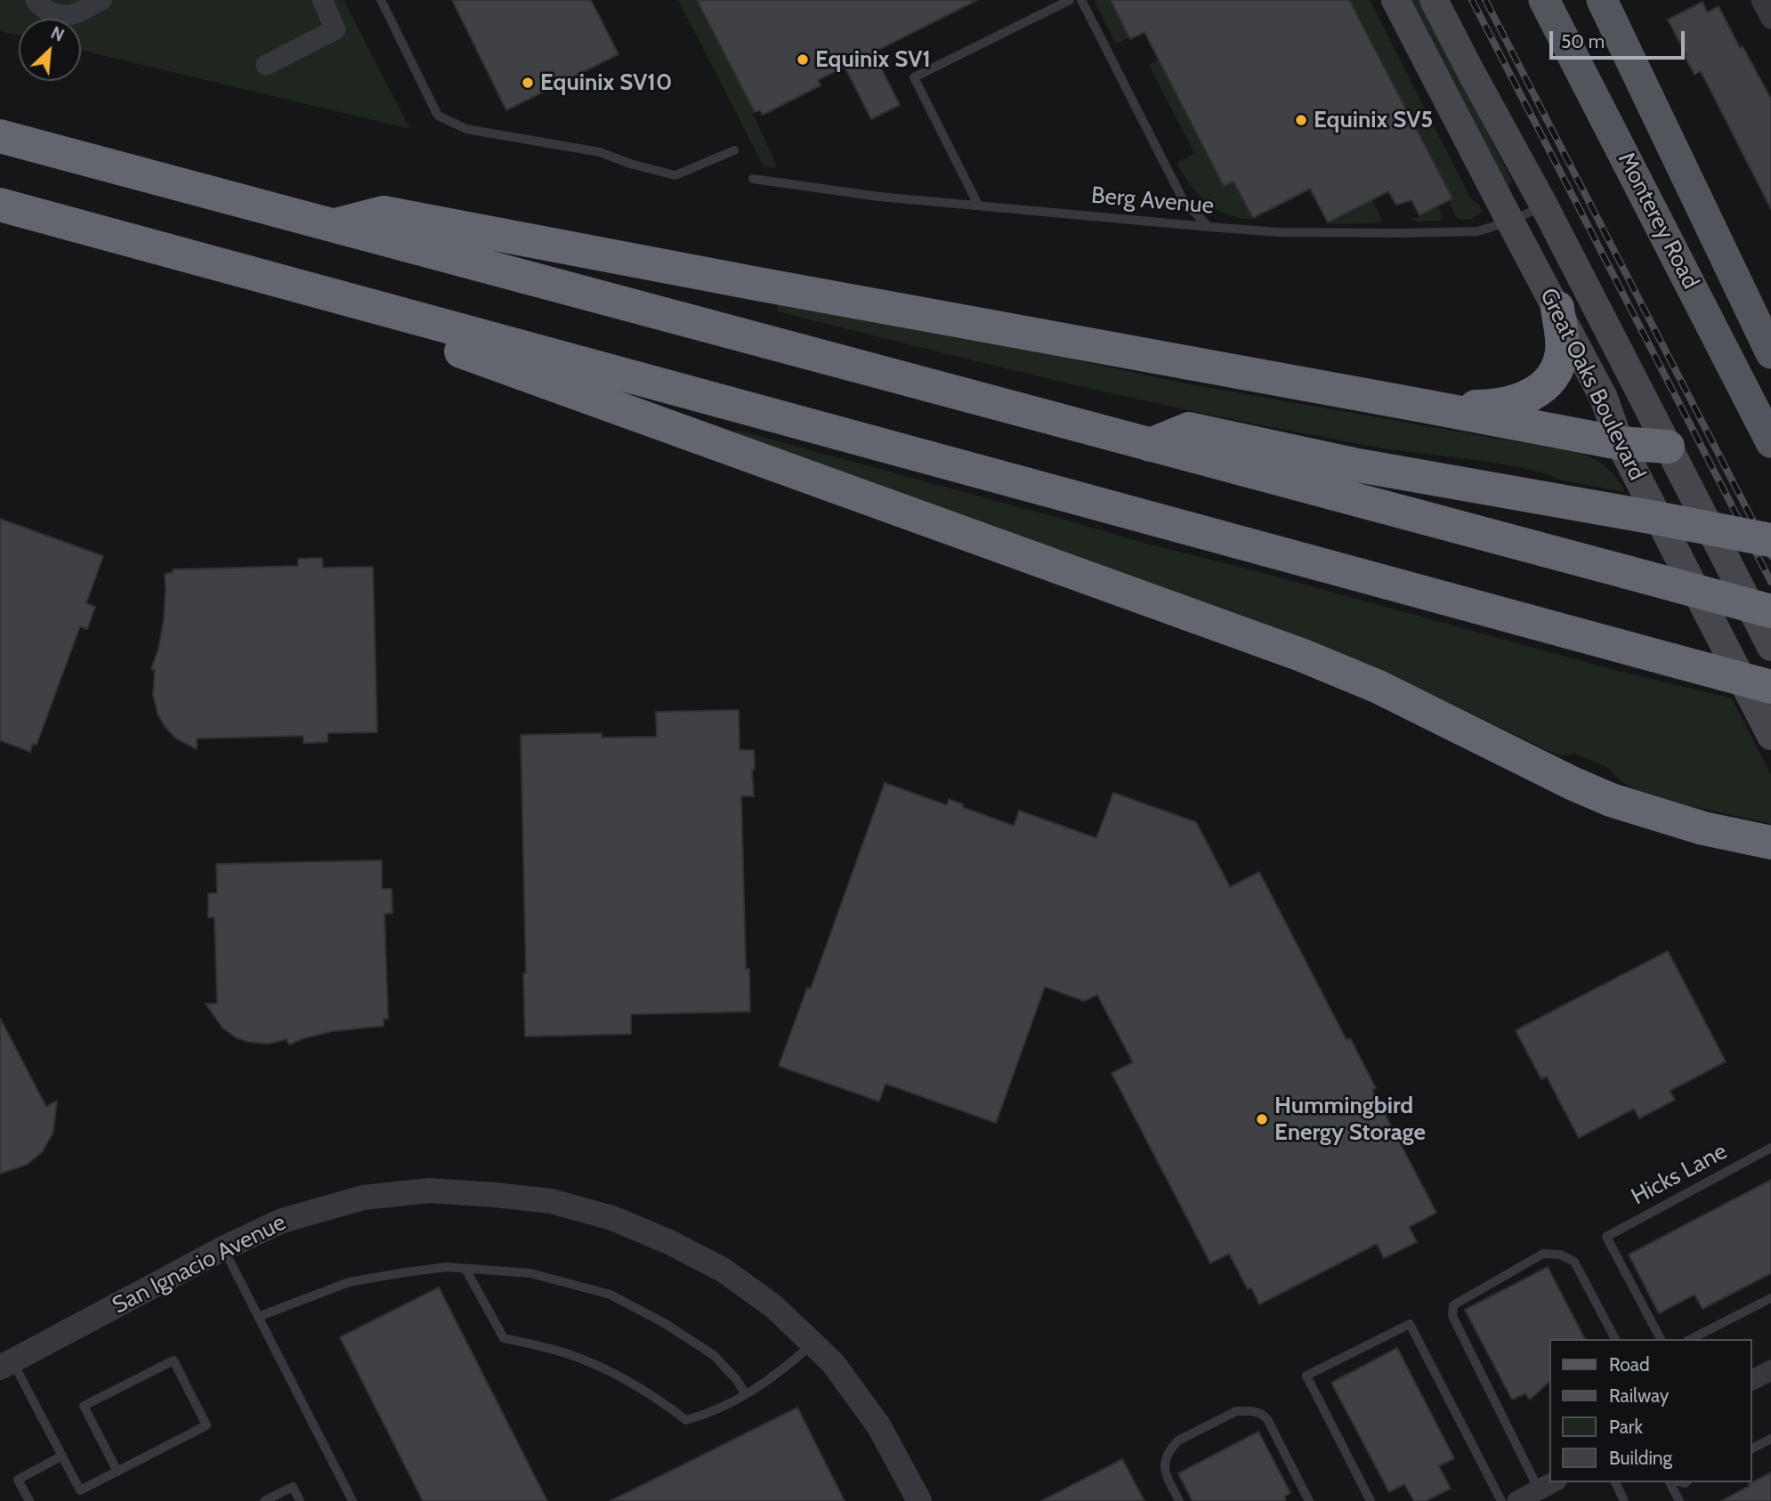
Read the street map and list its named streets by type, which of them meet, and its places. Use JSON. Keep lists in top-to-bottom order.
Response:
{
  "streets": {
    "main road": ["Monterey Road", "Great Oaks Boulevard"],
    "street": ["San Ignacio Avenue"],
    "lane": ["Berg Avenue", "Hicks Lane"]
  },
  "crossings": [
    ["Berg Avenue", "Great Oaks Boulevard"]
  ],
  "places": [
    "Equinix SV1",
    "Equinix SV10",
    "Equinix SV5",
    "Hummingbird Energy Storage"
  ],
  "legend": [
    "Road",
    "Railway",
    "Park",
    "Building"
  ],
  "scale_bar": "50 m",
  "north": "top right"
}
